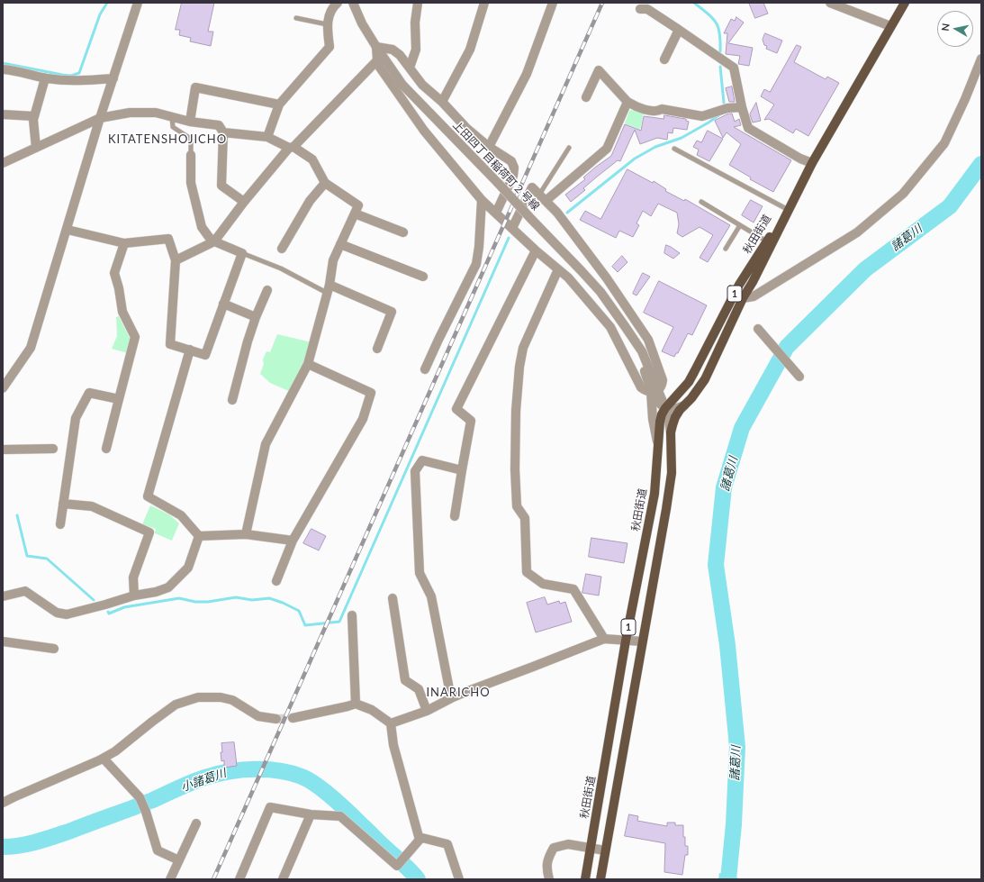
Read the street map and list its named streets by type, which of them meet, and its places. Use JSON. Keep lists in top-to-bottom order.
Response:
{
  "streets": {
    "main road": ["秋田街道", "1"],
    "street": ["上田四丁目稲荷町２号線"]
  },
  "districts": ["KITATENSHOJICHO", "INARICHO"],
  "water": ["諸葛川", "小諸葛川"],
  "north": "left"
}
